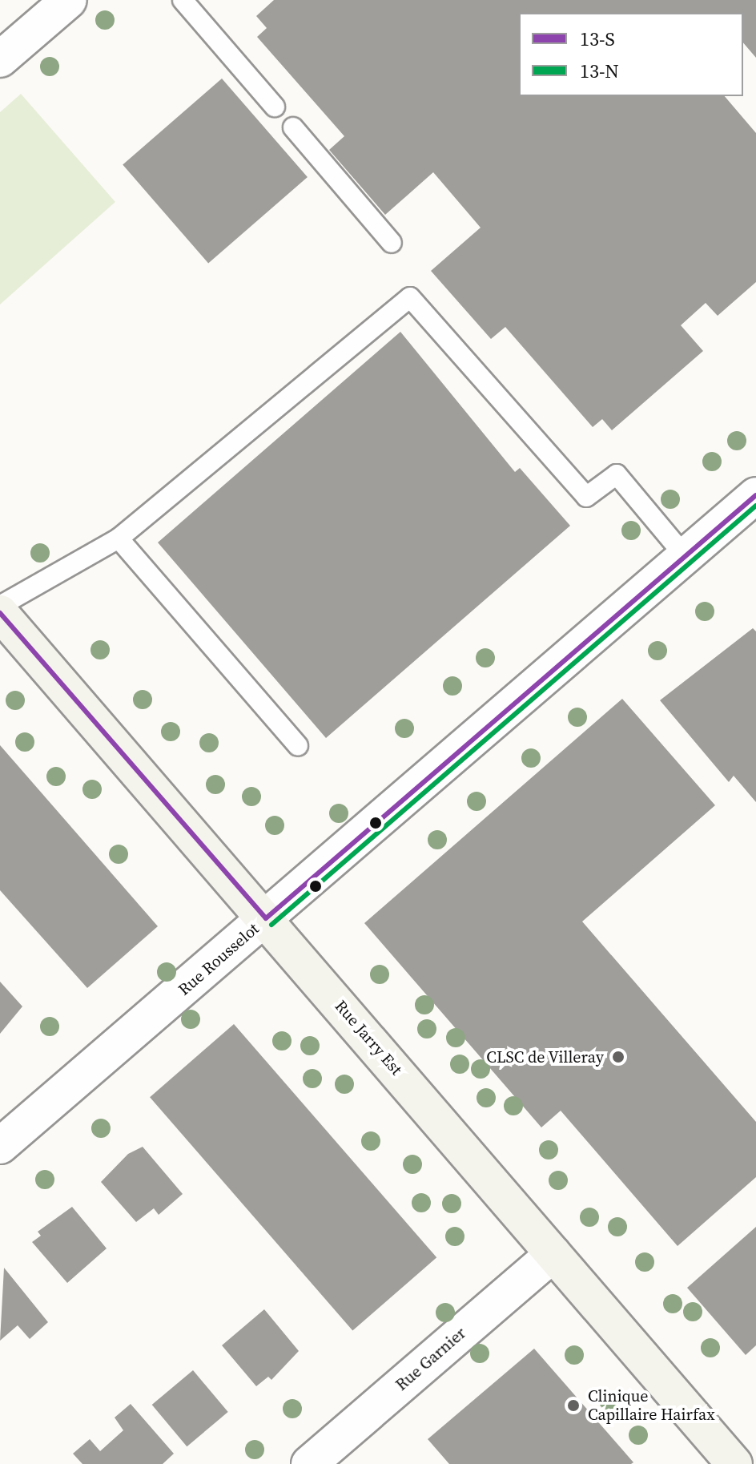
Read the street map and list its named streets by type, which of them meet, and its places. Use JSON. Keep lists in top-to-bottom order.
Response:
{
  "streets": {
    "main road": ["Rue Jarry Est"],
    "street": ["Rue Rousselot", "Rue Garnier"]
  },
  "crossings": [
    ["Rue Rousselot", "Rue Jarry Est"],
    ["Rue Jarry Est", "Rue Garnier"]
  ],
  "places": ["CLSC de Villeray", "Clinique Capillaire Hairfax"],
  "lines": ["transit line 13-S", "transit line 13-N"],
  "legend": ["13-S", "13-N"]
}
